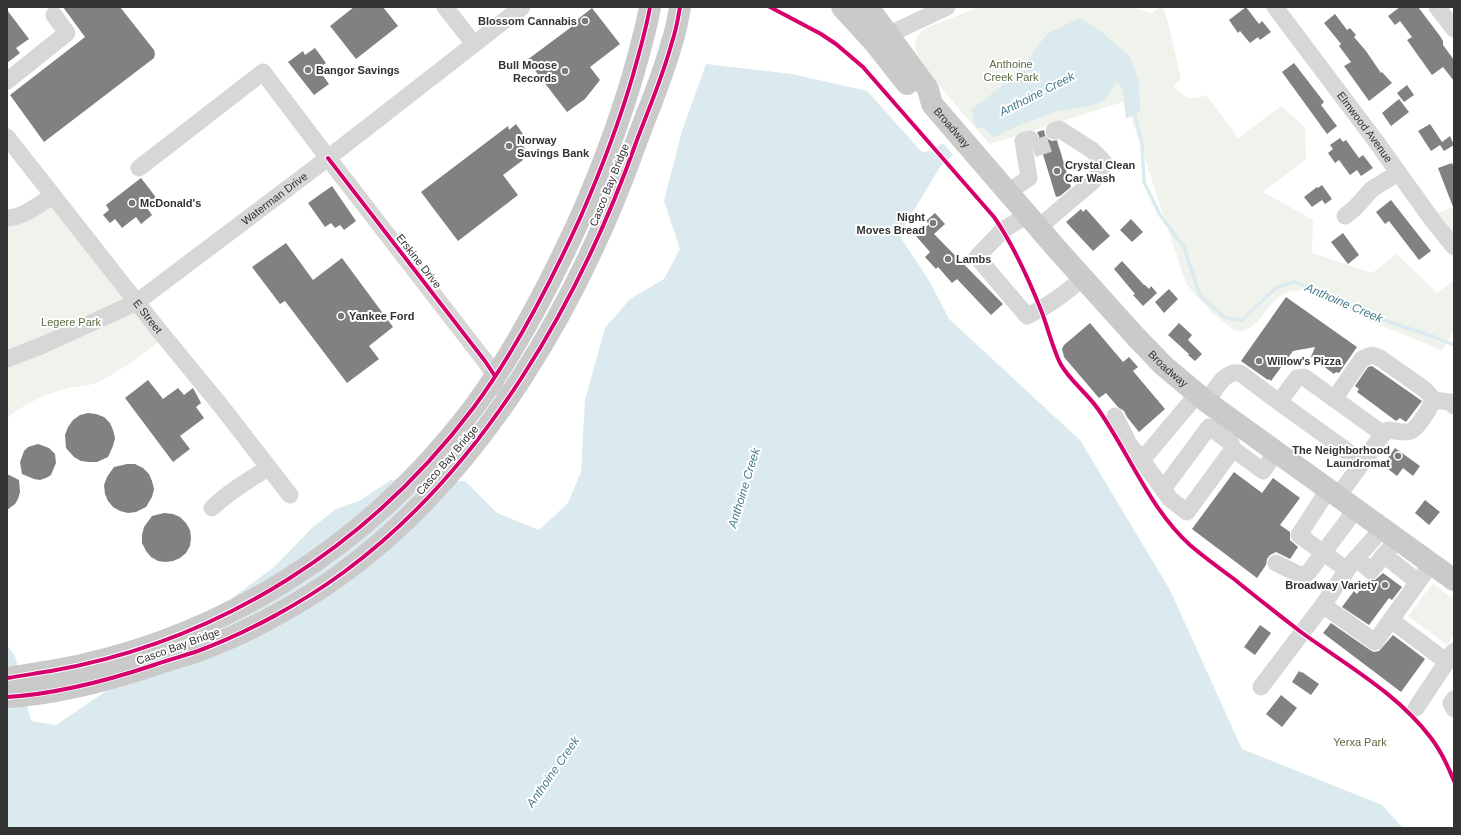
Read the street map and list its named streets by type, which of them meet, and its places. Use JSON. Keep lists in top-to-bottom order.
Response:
{
  "streets": {
    "main road": ["Broadway", "Casco Bay Bridge"],
    "street": [
      "Elmwood Avenue",
      "Waterman Drive",
      "Erskine Drive",
      "E Street"
    ]
  },
  "crossings": [
    ["Casco Bay Bridge", "Erskine Drive"],
    ["Waterman Drive", "Erskine Drive"],
    ["Waterman Drive", "E Street"]
  ],
  "water": ["Anthoine Creek"],
  "parks": ["Anthoine Creek Park", "Legere Park", "Yerxa Park"],
  "places": [
    "Blossom Cannabis",
    "Bangor Savings",
    "Bull Moose Records",
    "Norway Savings Bank",
    "Crystal Clean Car Wash",
    "McDonald's",
    "Night Moves Bread",
    "Lambs",
    "Yankee Ford",
    "Willow's Pizza",
    "The Neighborhood Laundromat",
    "Broadway Variety"
  ]
}
